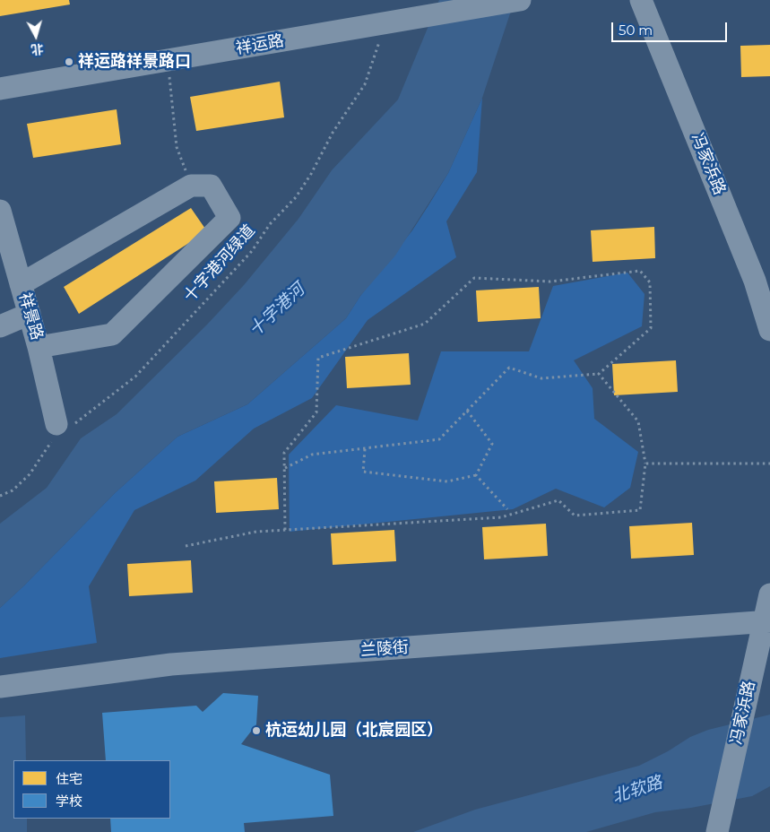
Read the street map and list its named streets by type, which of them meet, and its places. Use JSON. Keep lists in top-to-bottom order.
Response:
{
  "streets": {
    "street": [
      "祥运路",
      "冯家浜路",
      "祥景路",
      "兰陵街"
    ],
    "path": ["十字港河绿道"]
  },
  "crossings": [
    ["祥运路", "十字港河绿道"],
    ["冯家浜路", "兰陵街"],
    ["十字港河绿道", "祥景路"]
  ],
  "water": ["十字港河", "北软路"],
  "places": ["祥运路祥景路口", "杭运幼儿园（北宸园区）"],
  "legend": ["住宅", "学校"],
  "scale_bar": "50 m",
  "north": "bottom"
}
